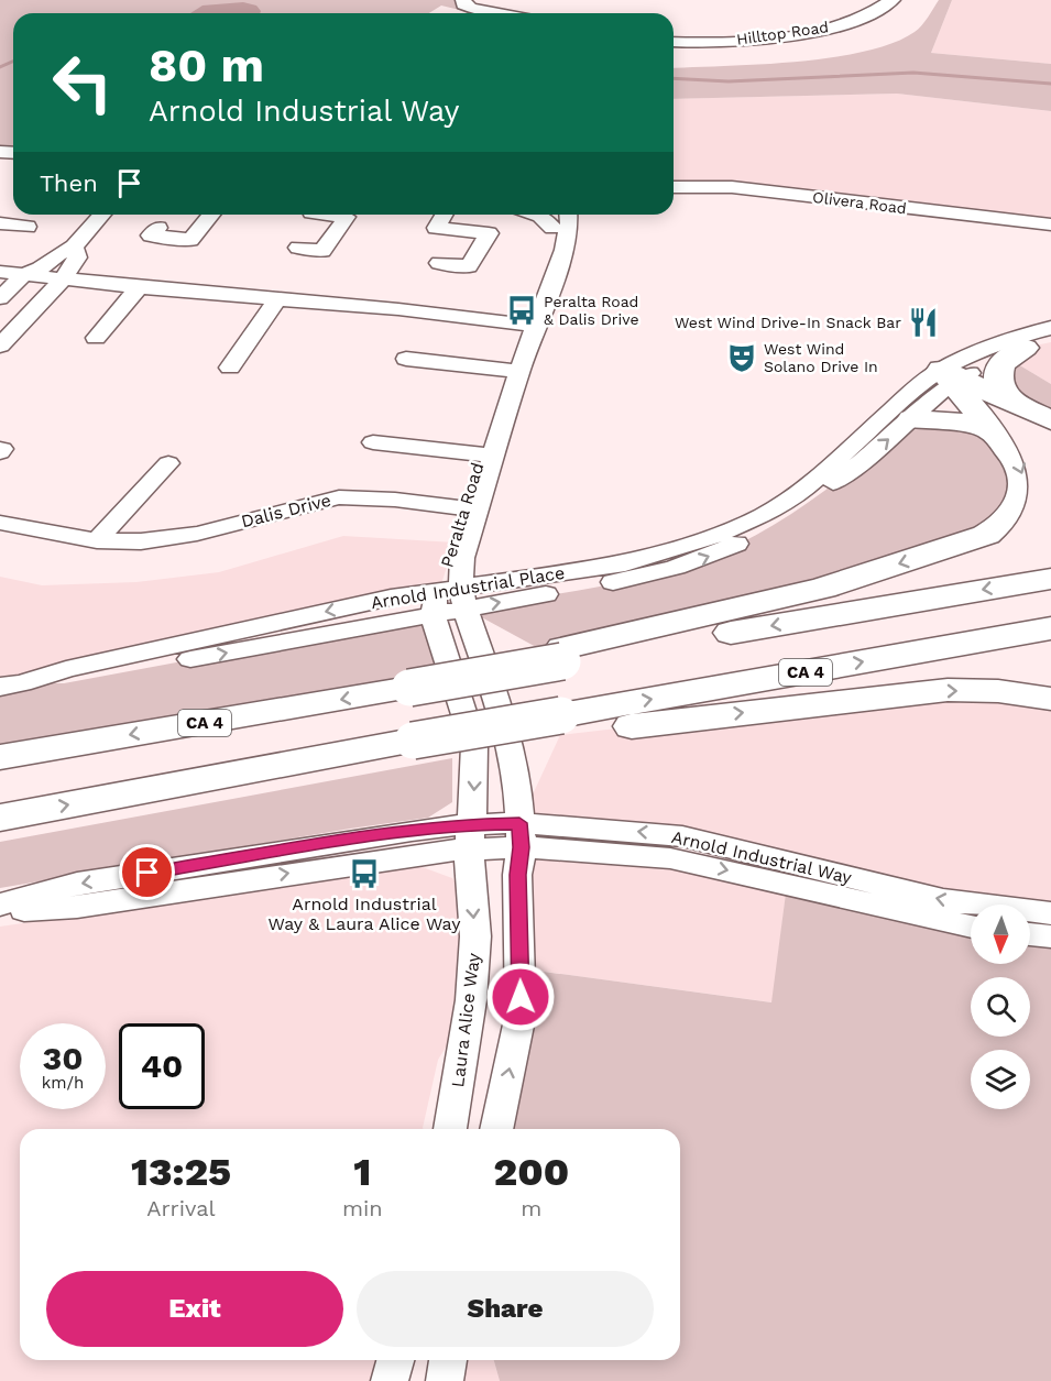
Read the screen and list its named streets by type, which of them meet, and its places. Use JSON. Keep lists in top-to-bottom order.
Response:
{
  "streets": {
    "highway": ["CA 4"],
    "street": [
      "Hilltop Road",
      "Olivera Road",
      "Dalis Drive",
      "Peralta Road",
      "Arnold Industrial Place",
      "Arnold Industrial Way",
      "Laura Alice Way"
    ]
  },
  "crossings": [
    ["Dalis Drive", "Peralta Road"],
    ["Peralta Road", "Arnold Industrial Place"],
    ["Arnold Industrial Way", "Laura Alice Way"]
  ],
  "places": {
    "bus stop": ["Peralta Road & Dalis Drive", "Arnold Industrial Way & Laura Alice Way"],
    "restaurant": ["West Wind Drive-In Snack Bar"],
    "theatre": ["West Wind Solano Drive In"]
  },
  "north": "bottom",
  "page": {
    "turn": ["80 m", "Arnold Industrial Way"],
    "then": "Then",
    "speed": "30 km/h",
    "limit": "40",
    "eta": [
      "13:25",
      "Arrival",
      "1",
      "min",
      "200",
      "m"
    ],
    "buttons": ["Exit", "Share"]
  }
}
